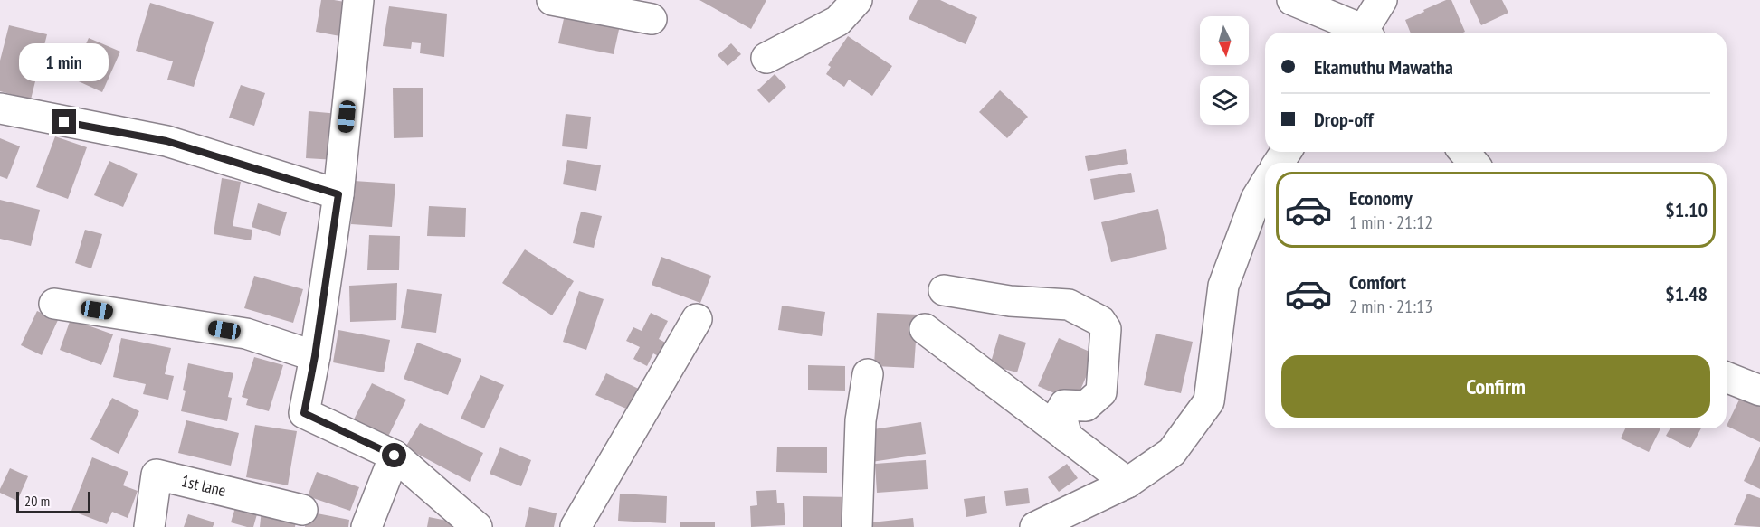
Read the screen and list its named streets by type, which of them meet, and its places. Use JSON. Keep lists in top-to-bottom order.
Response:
{
  "streets": {
    "street": ["1st lane"]
  },
  "scale_bar": "20 m",
  "north": "bottom",
  "page": {
    "banner": ["Ekamuthu Mawatha", "Drop-off"],
    "bubble": "1 min",
    "list": [
      {
        "name": "Economy",
        "note": "1 min · 21:12",
        "value": "$1.10"
      },
      {
        "name": "Comfort",
        "note": "2 min · 21:13",
        "value": "$1.48"
      }
    ],
    "buttons": "Confirm",
    "scale": "20 m"
  }
}
